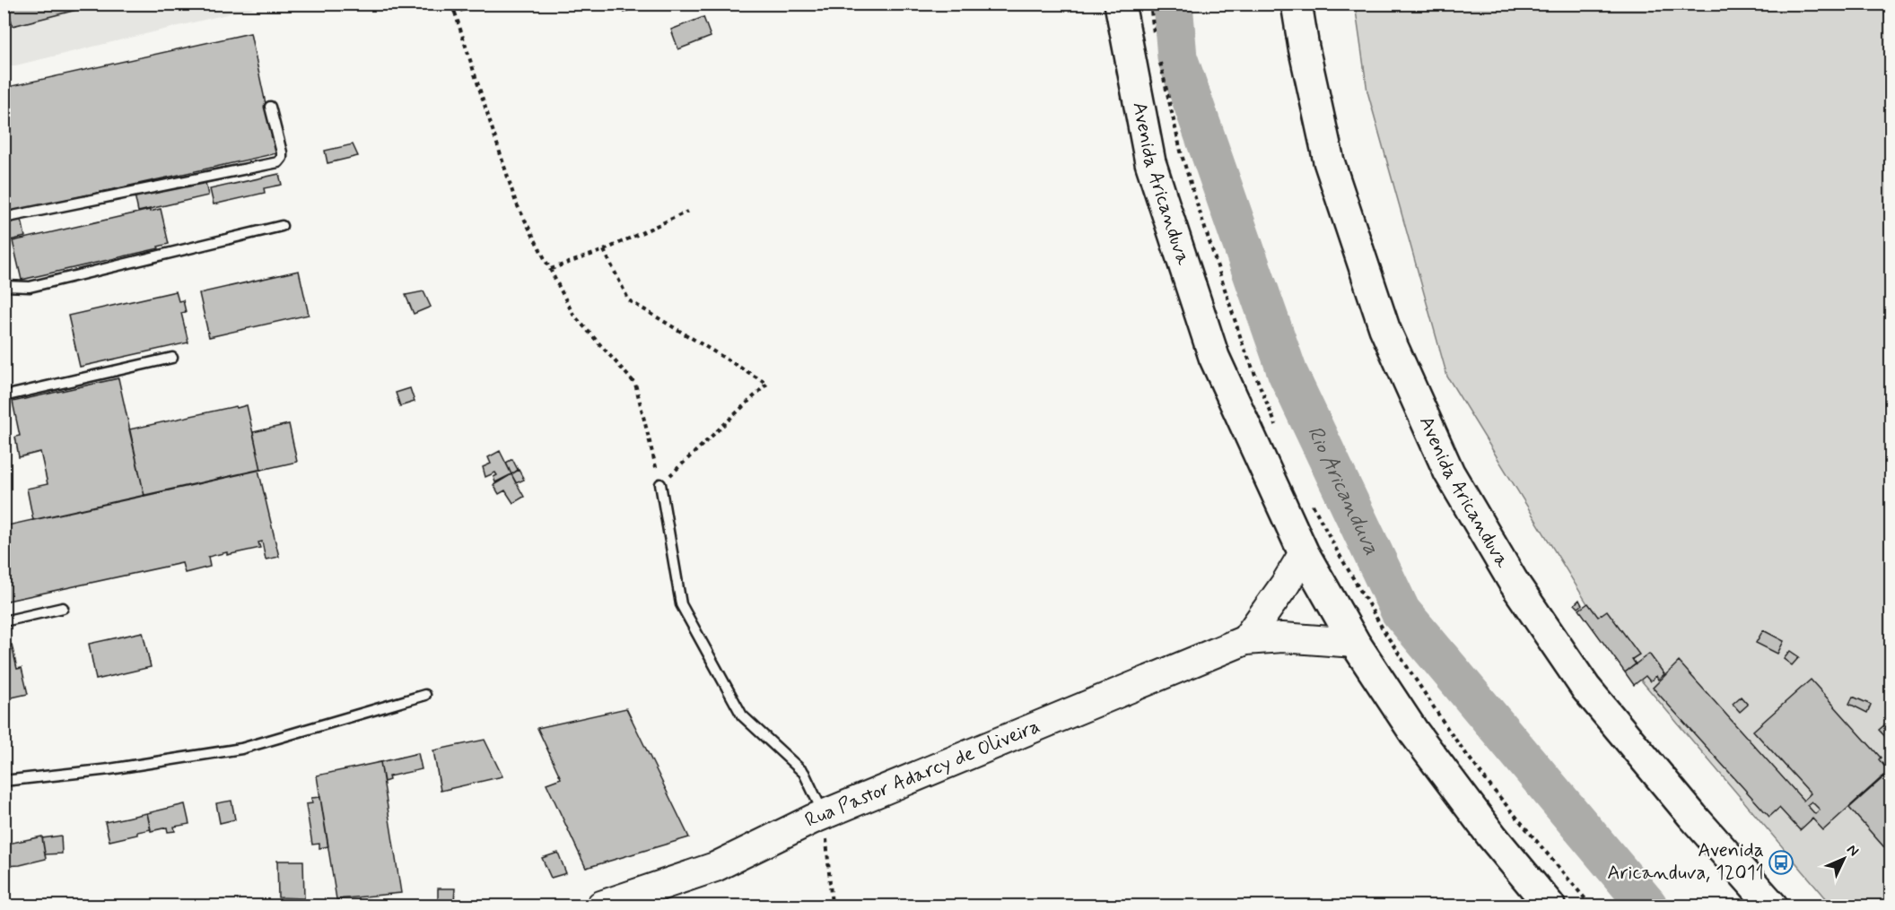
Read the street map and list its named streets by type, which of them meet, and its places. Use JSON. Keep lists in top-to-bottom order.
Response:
{
  "streets": {
    "highway": ["Avenida Aricanduva"],
    "street": ["Rua Pastor Adarcy de Oliveira"]
  },
  "crossings": [
    ["Avenida Aricanduva", "Rua Pastor Adarcy de Oliveira"]
  ],
  "water": ["Rio Aricanduva"],
  "places": {
    "bus stop": ["Avenida Aricanduva, 12011"]
  },
  "north": "top right"
}
